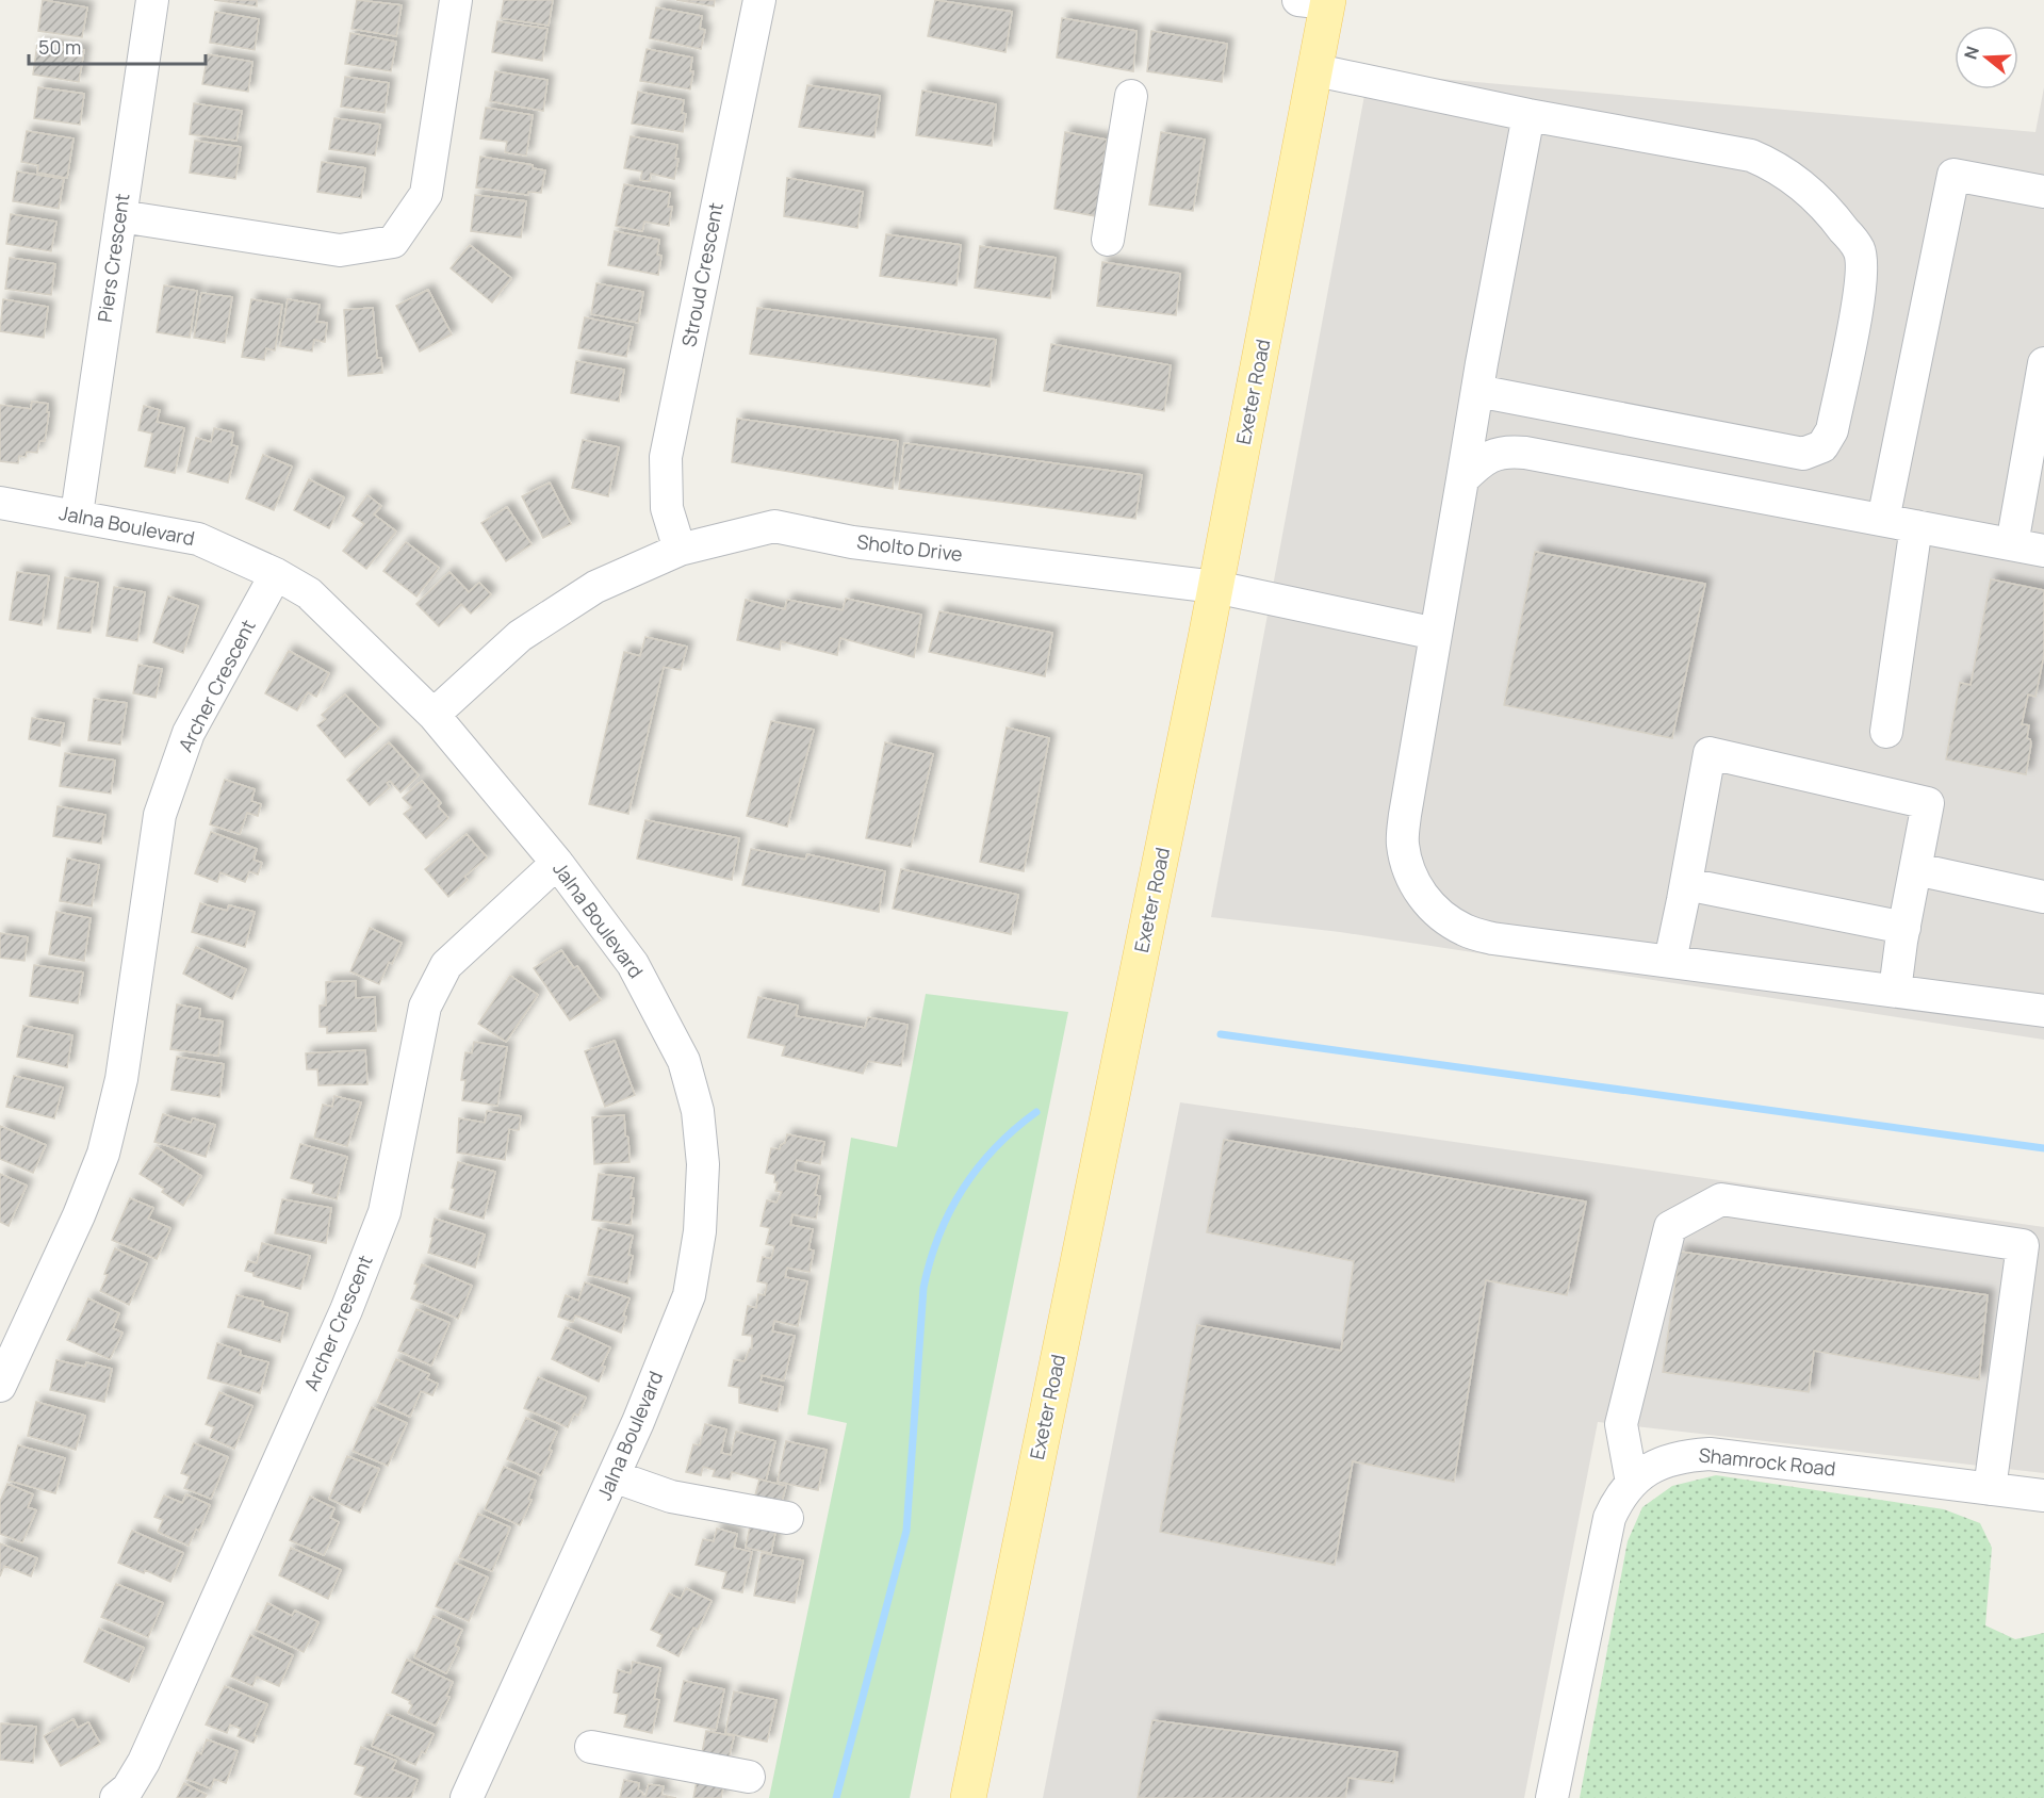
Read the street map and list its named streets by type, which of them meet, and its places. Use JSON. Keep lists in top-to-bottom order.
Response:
{
  "streets": {
    "main road": ["Exeter Road"],
    "street": [
      "Piers Crescent",
      "Stroud Crescent",
      "Jalna Boulevard",
      "Sholto Drive",
      "Archer Crescent",
      "Shamrock Road"
    ]
  },
  "crossings": [
    ["Piers Crescent", "Jalna Boulevard"],
    ["Stroud Crescent", "Sholto Drive"],
    ["Exeter Road", "Sholto Drive"],
    ["Jalna Boulevard", "Sholto Drive"],
    ["Jalna Boulevard", "Archer Crescent"]
  ],
  "scale_bar": "50 m",
  "north": "left"
}
